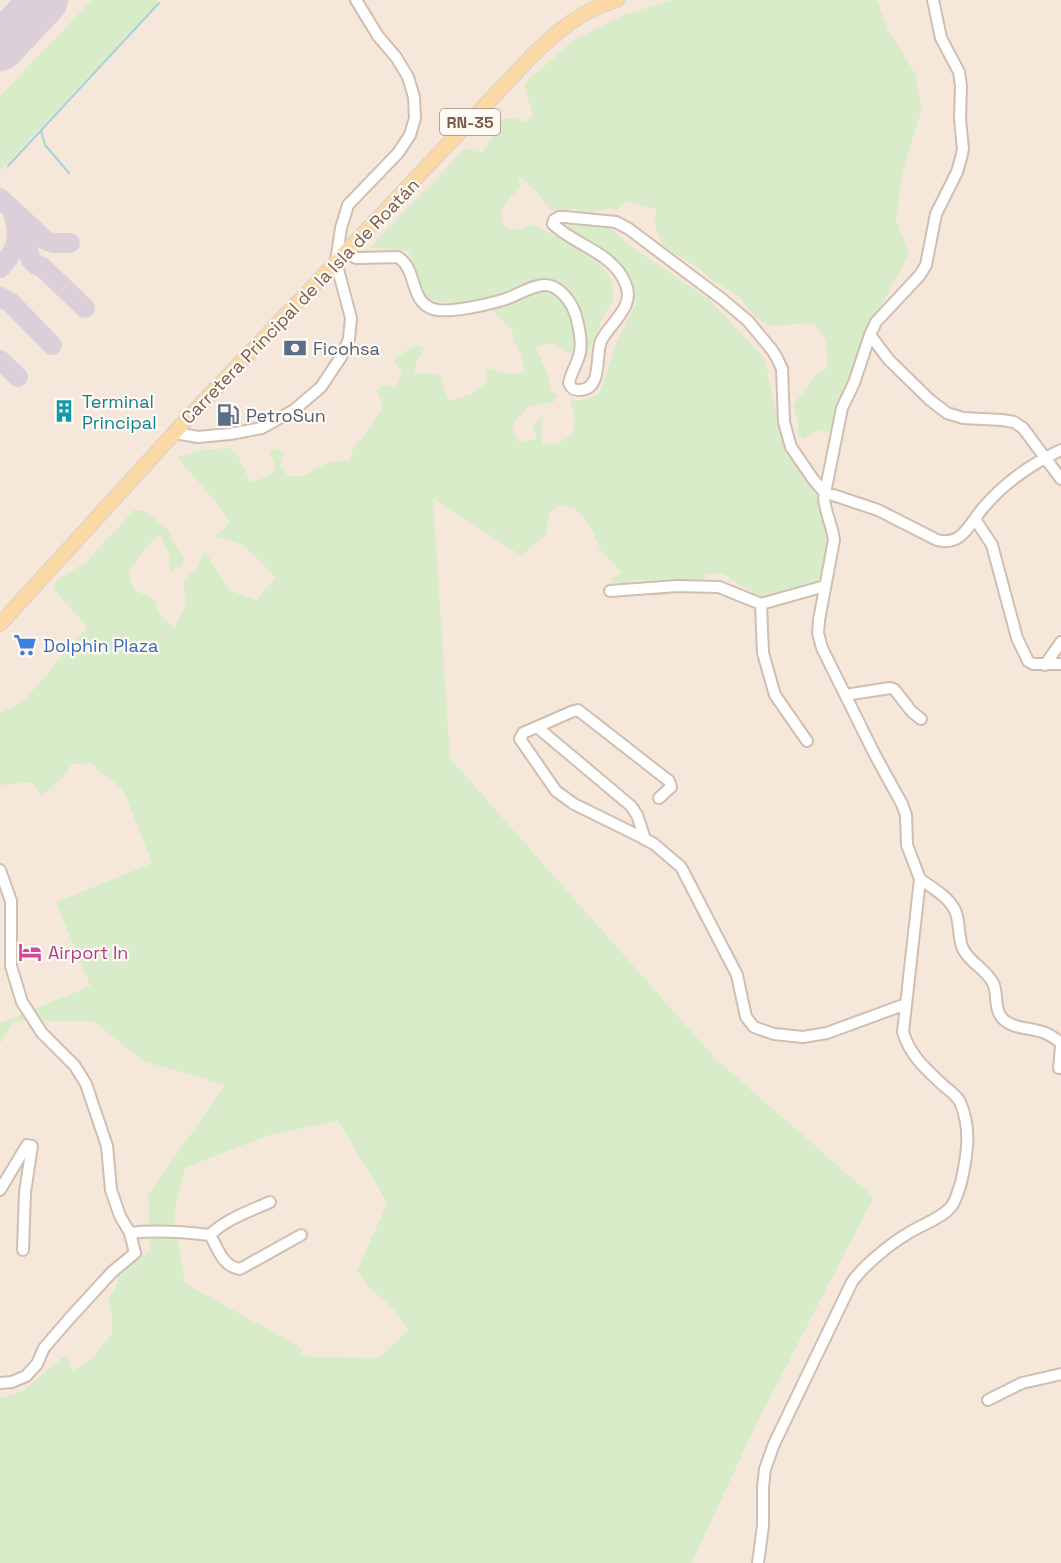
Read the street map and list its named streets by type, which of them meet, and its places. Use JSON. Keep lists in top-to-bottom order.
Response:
{
  "streets": {
    "main road": ["RN-35", "Carretera Principal de la Isla de Roatán"]
  },
  "places": {
    "bank": ["Ficohsa"],
    "building": ["Terminal Principal"],
    "fuel station": ["PetroSun"],
    "supermarket": ["Dolphin Plaza"],
    "hotel": ["Airport In"]
  }
}
